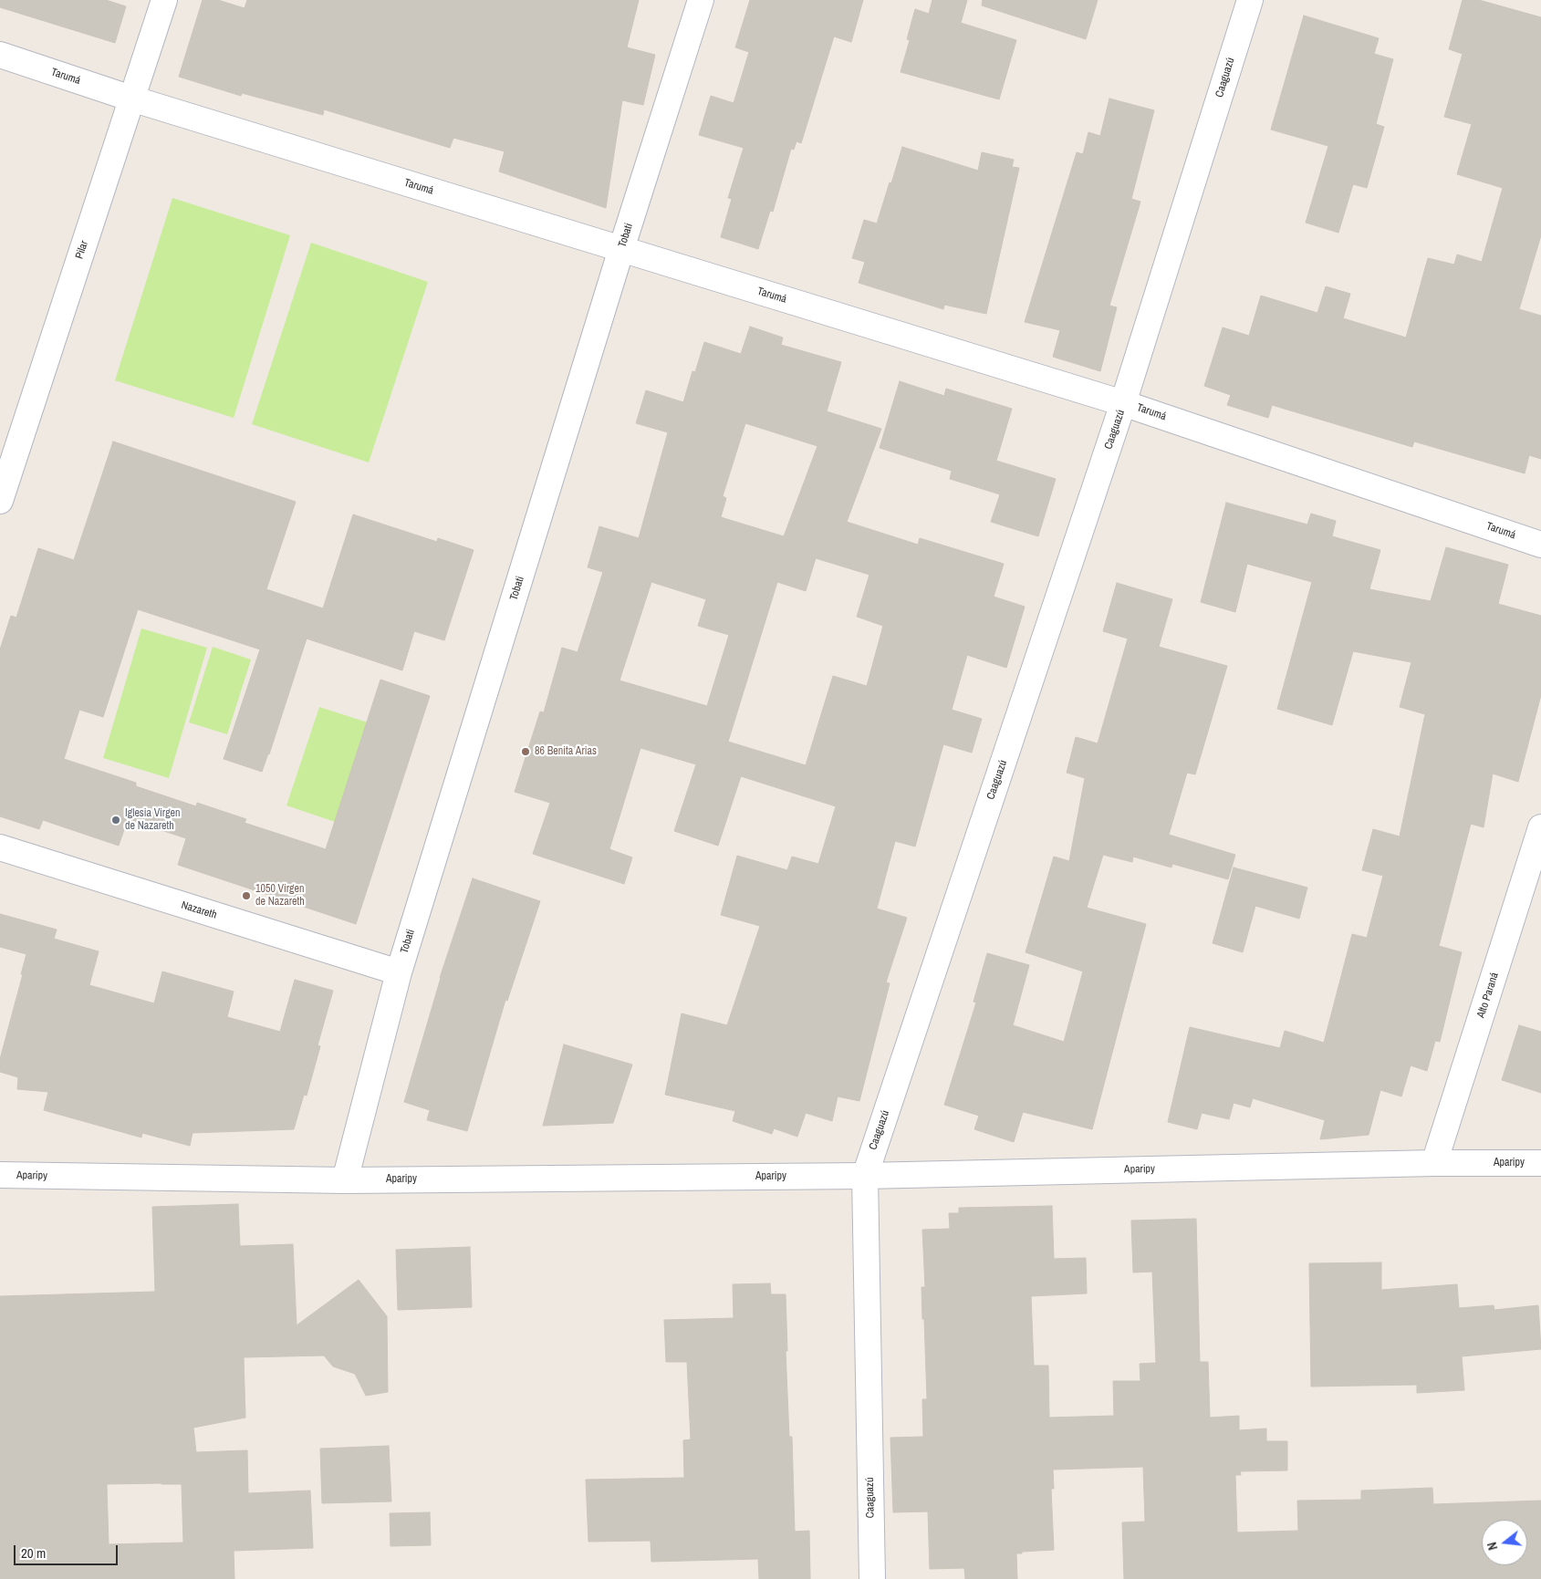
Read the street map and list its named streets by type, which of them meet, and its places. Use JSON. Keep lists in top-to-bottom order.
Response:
{
  "streets": {
    "street": [
      "Tarumá",
      "Caaguazú",
      "Tobati",
      "Pilar",
      "Nazareth",
      "Alto Paraná",
      "Aparipy"
    ]
  },
  "crossings": [
    ["Tarumá", "Caaguazú"],
    ["Tarumá", "Tobati"],
    ["Tarumá", "Pilar"],
    ["Caaguazú", "Aparipy"],
    ["Tobati", "Nazareth"],
    ["Tobati", "Aparipy"],
    ["Alto Paraná", "Aparipy"]
  ],
  "places": ["86 Benita Arias", "Iglesia Virgen de Nazareth", "1050 Virgen de Nazareth"],
  "scale_bar": "20 m",
  "north": "left"
}
